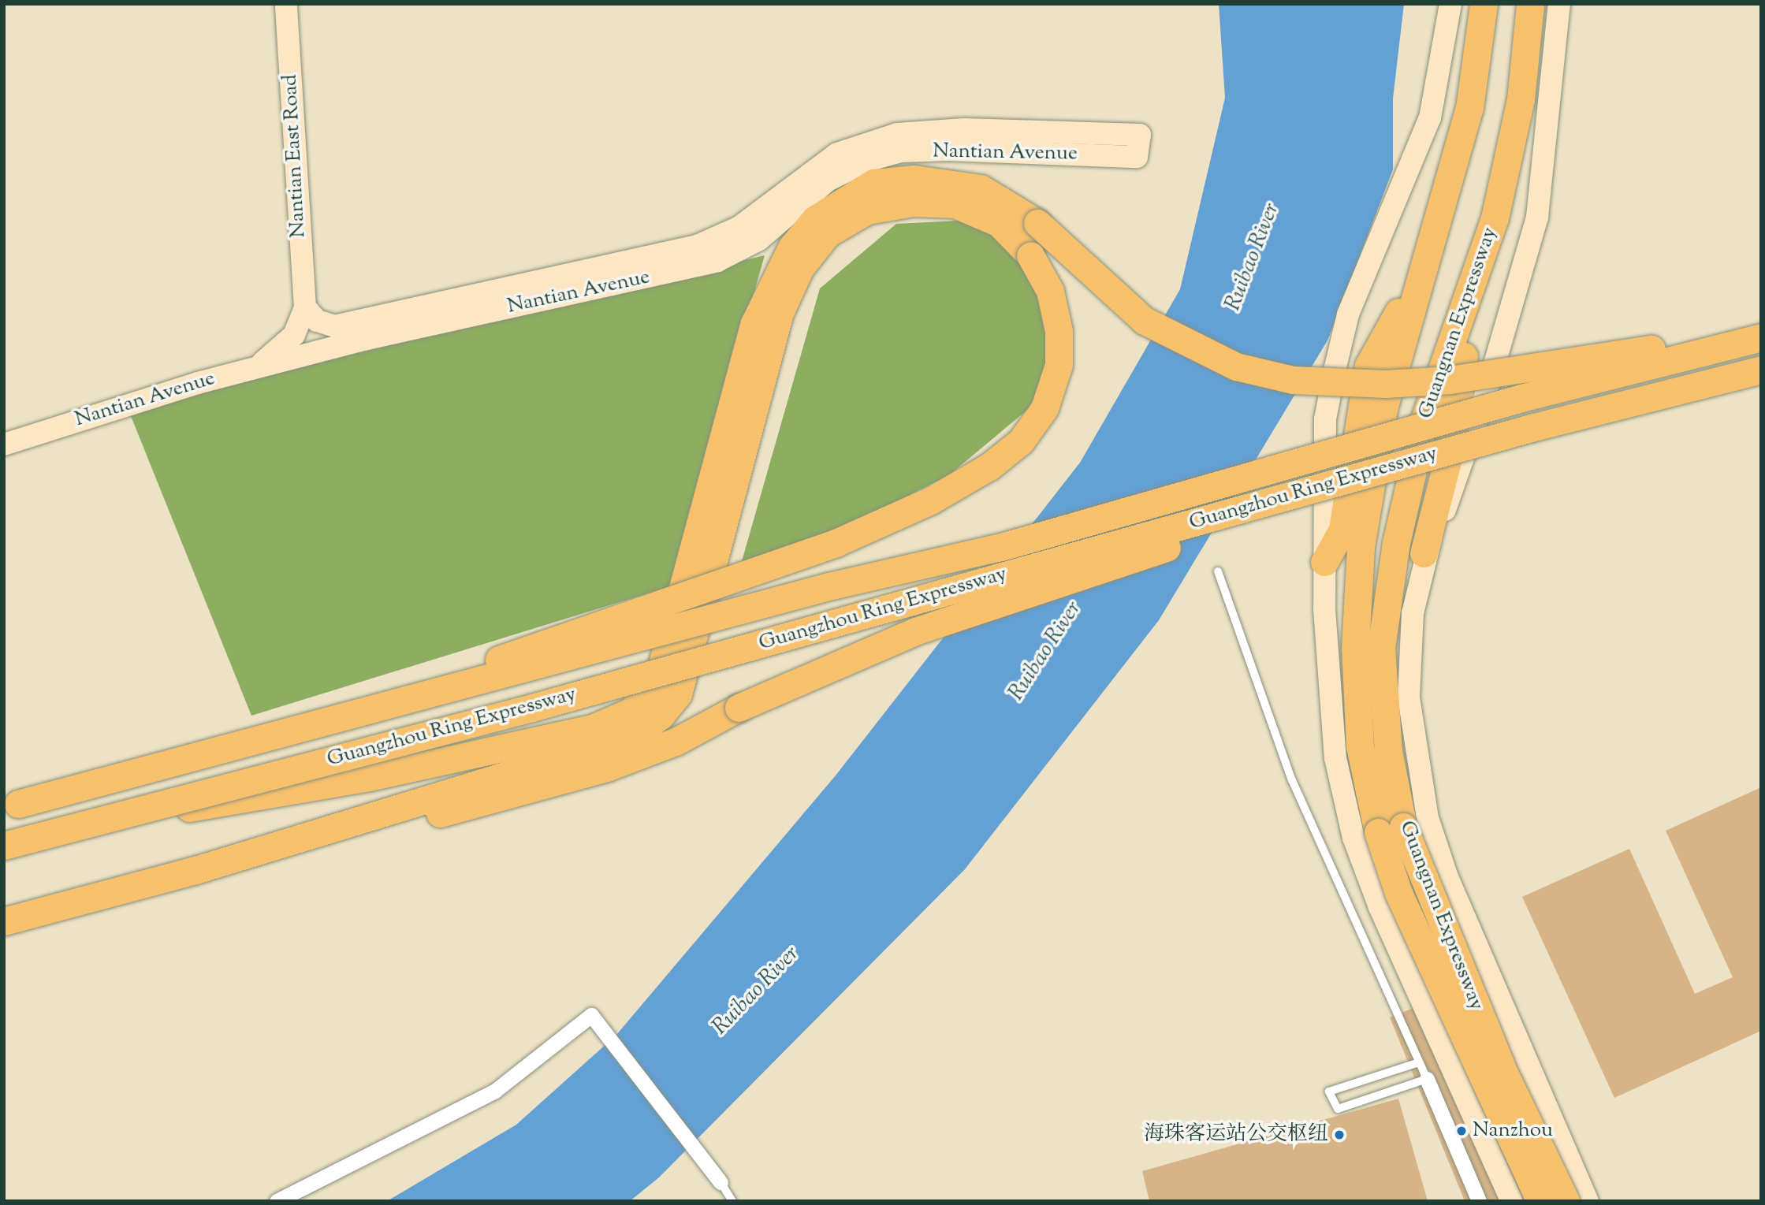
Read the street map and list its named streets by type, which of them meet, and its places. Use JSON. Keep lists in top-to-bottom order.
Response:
{
  "streets": {
    "highway": ["Guangnan Expressway", "Guangzhou Ring Expressway"],
    "main road": ["Nantian Avenue", "Nantian East Road"]
  },
  "crossings": [
    ["Nantian Avenue", "Nantian East Road"]
  ],
  "water": ["Ruibao River"],
  "places": ["Nanzhou", "海珠客运站公交枢纽"]
}
